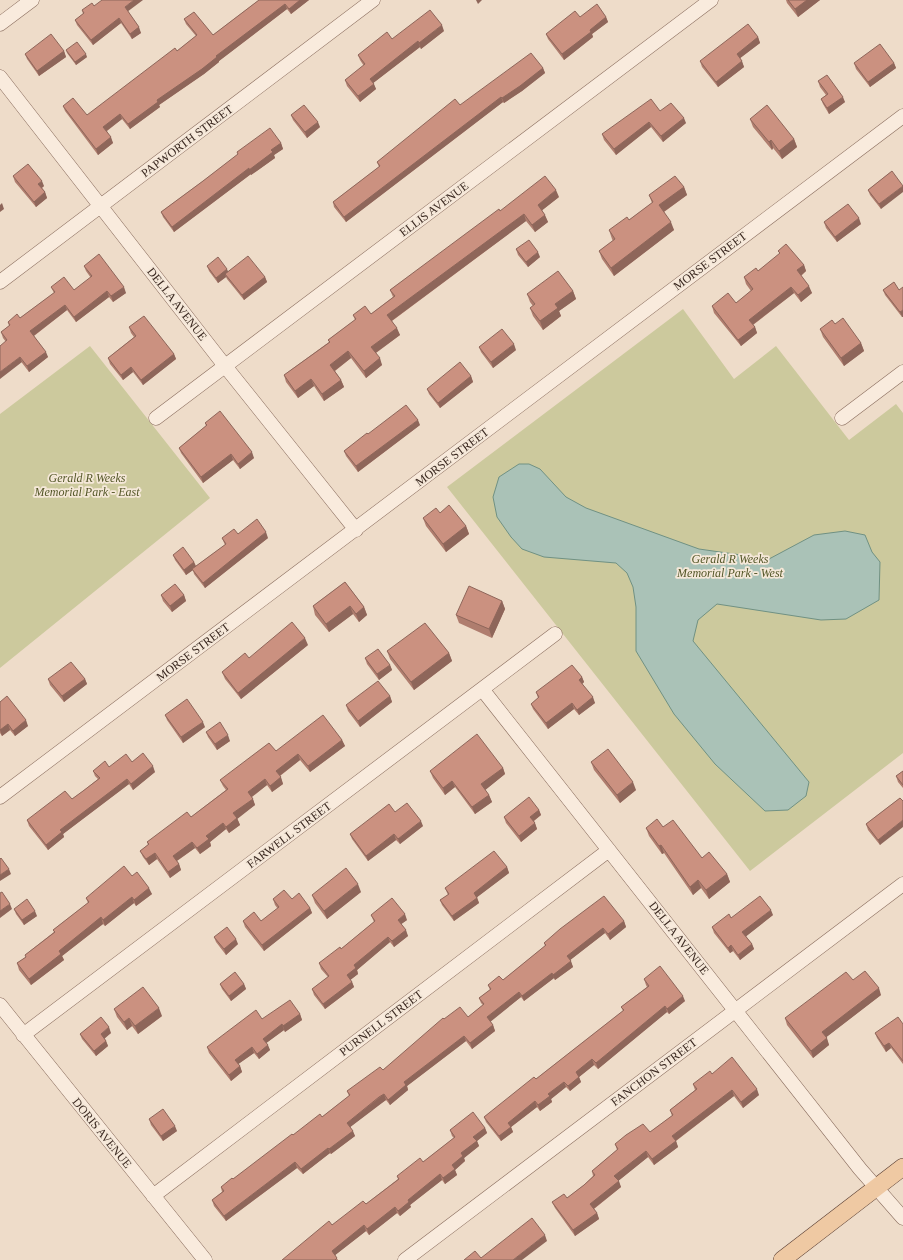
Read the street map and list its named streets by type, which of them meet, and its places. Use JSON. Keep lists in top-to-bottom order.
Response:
{
  "streets": {
    "street": [
      "PAPWORTH STREET",
      "ELLIS AVENUE",
      "MORSE STREET",
      "DELLA AVENUE",
      "FARWELL STREET",
      "PURNELL STREET",
      "FANCHON STREET",
      "DORIS AVENUE"
    ]
  },
  "crossings": [
    ["PAPWORTH STREET", "DELLA AVENUE"],
    ["ELLIS AVENUE", "DELLA AVENUE"],
    ["MORSE STREET", "DELLA AVENUE"],
    ["DELLA AVENUE", "FARWELL STREET"],
    ["DELLA AVENUE", "PURNELL STREET"],
    ["DELLA AVENUE", "FANCHON STREET"],
    ["FARWELL STREET", "DORIS AVENUE"],
    ["PURNELL STREET", "DORIS AVENUE"]
  ],
  "parks": ["Gerald R Weeks Memorial Park - East", "Gerald R Weeks Memorial Park - West"]
}
